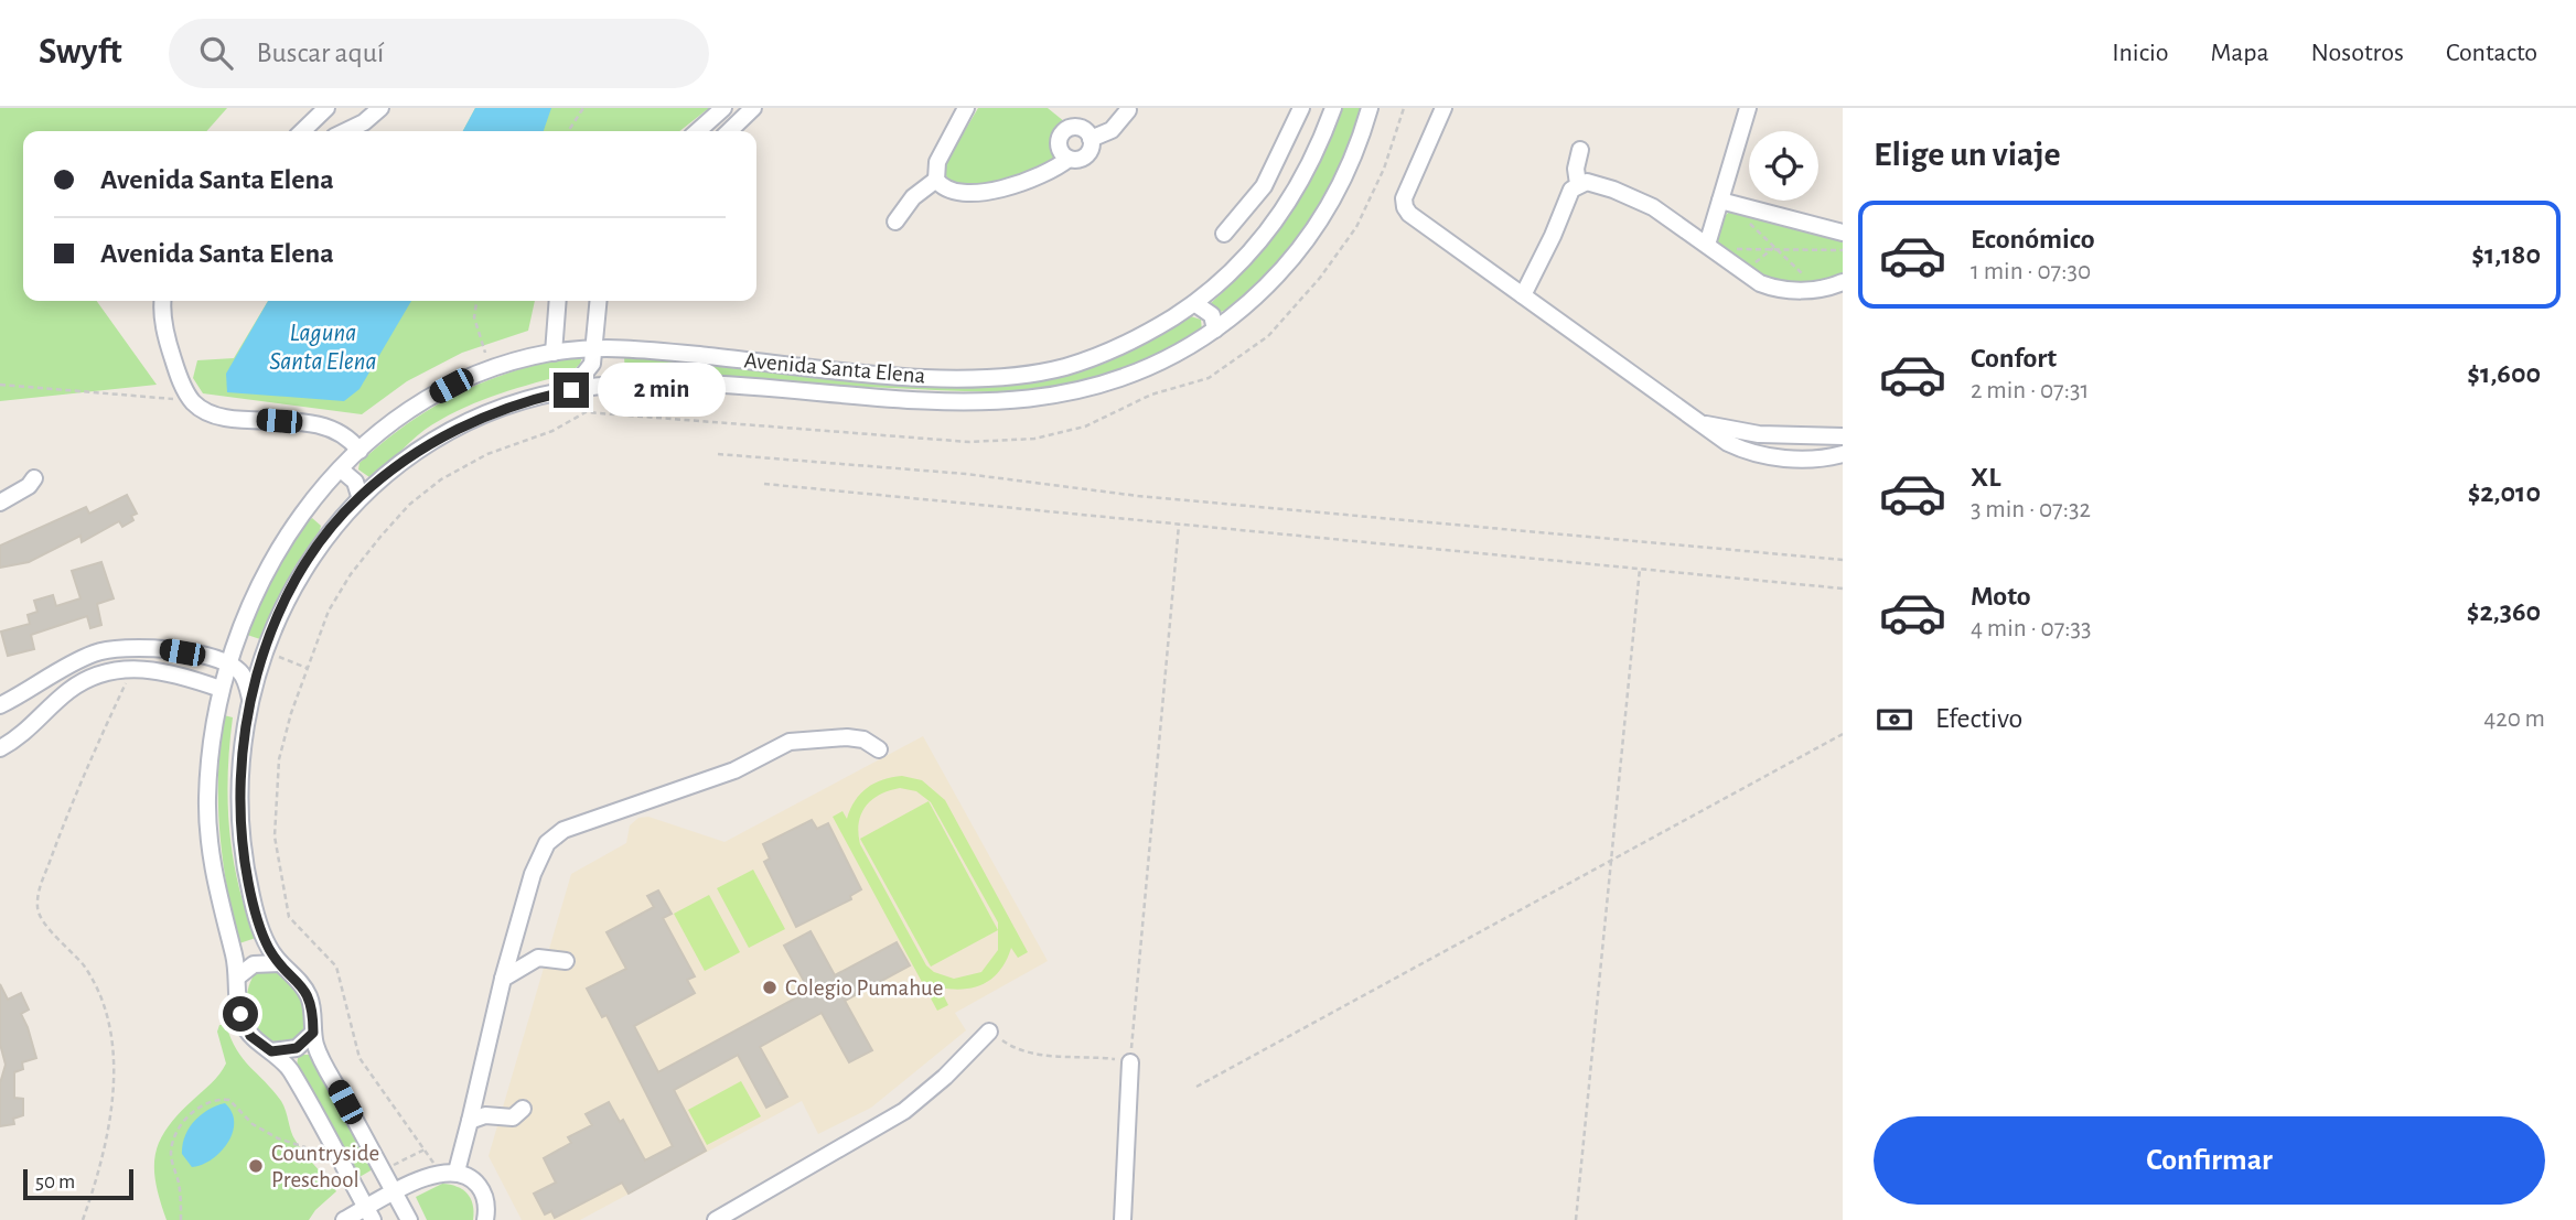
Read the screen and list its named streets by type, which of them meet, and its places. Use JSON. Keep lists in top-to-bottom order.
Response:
{
  "streets": {
    "street": ["Avenida Santa Elena"]
  },
  "water": ["Laguna Santa Elena"],
  "places": ["Colegio Pumahue", "Countryside Preschool"],
  "scale_bar": "50 m",
  "page": {
    "header": "Swyft",
    "search": "Buscar aquí",
    "nav": [
      "Inicio",
      "Mapa",
      "Nosotros",
      "Contacto"
    ],
    "heading": "Elige un viaje",
    "banner": ["Avenida Santa Elena", "Avenida Santa Elena"],
    "list": [
      {
        "name": "Económico",
        "note": "1 min · 07:30",
        "value": "$1,180"
      },
      {
        "name": "Confort",
        "note": "2 min · 07:31",
        "value": "$1,600"
      },
      {
        "name": "XL",
        "note": "3 min · 07:32",
        "value": "$2,010"
      },
      {
        "name": "Moto",
        "note": "4 min · 07:33",
        "value": "$2,360"
      }
    ],
    "bubble": "2 min",
    "pay": ["Efectivo", "420 m"],
    "buttons": "Confirmar",
    "scale": "50 m"
  }
}
